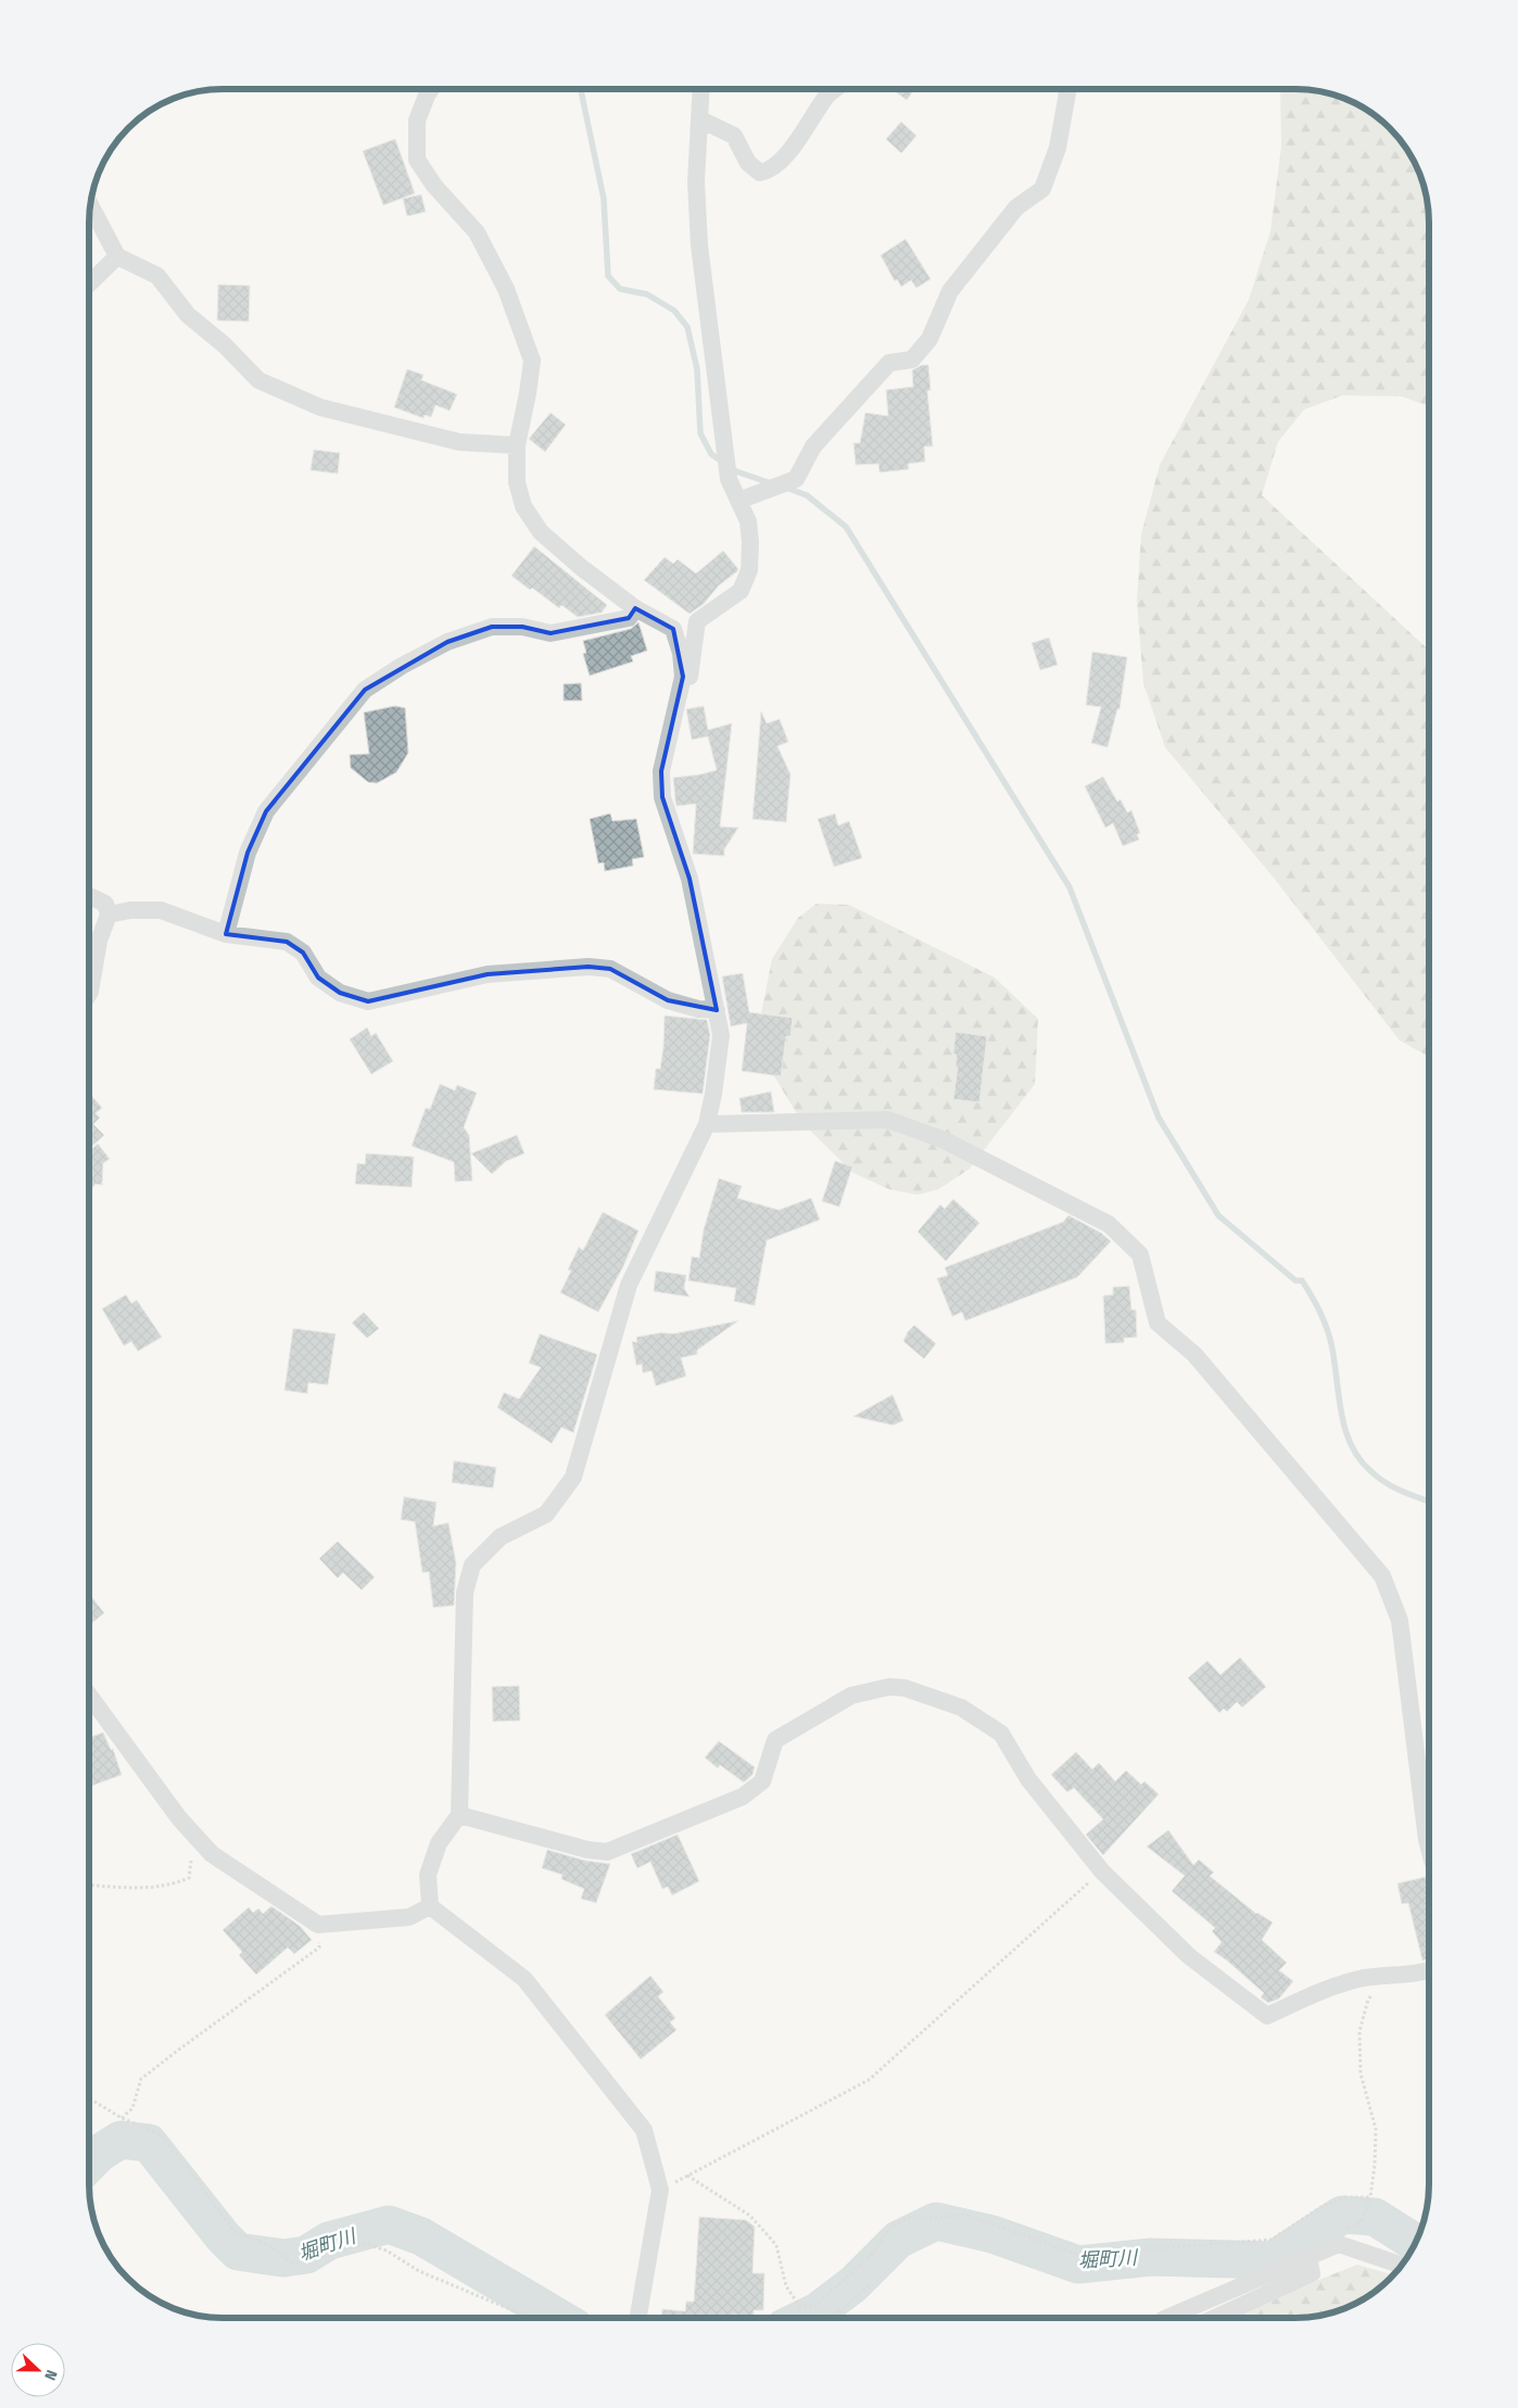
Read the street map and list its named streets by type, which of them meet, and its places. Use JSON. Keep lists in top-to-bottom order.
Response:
{
  "water": ["堀町川"],
  "north": "right"
}
